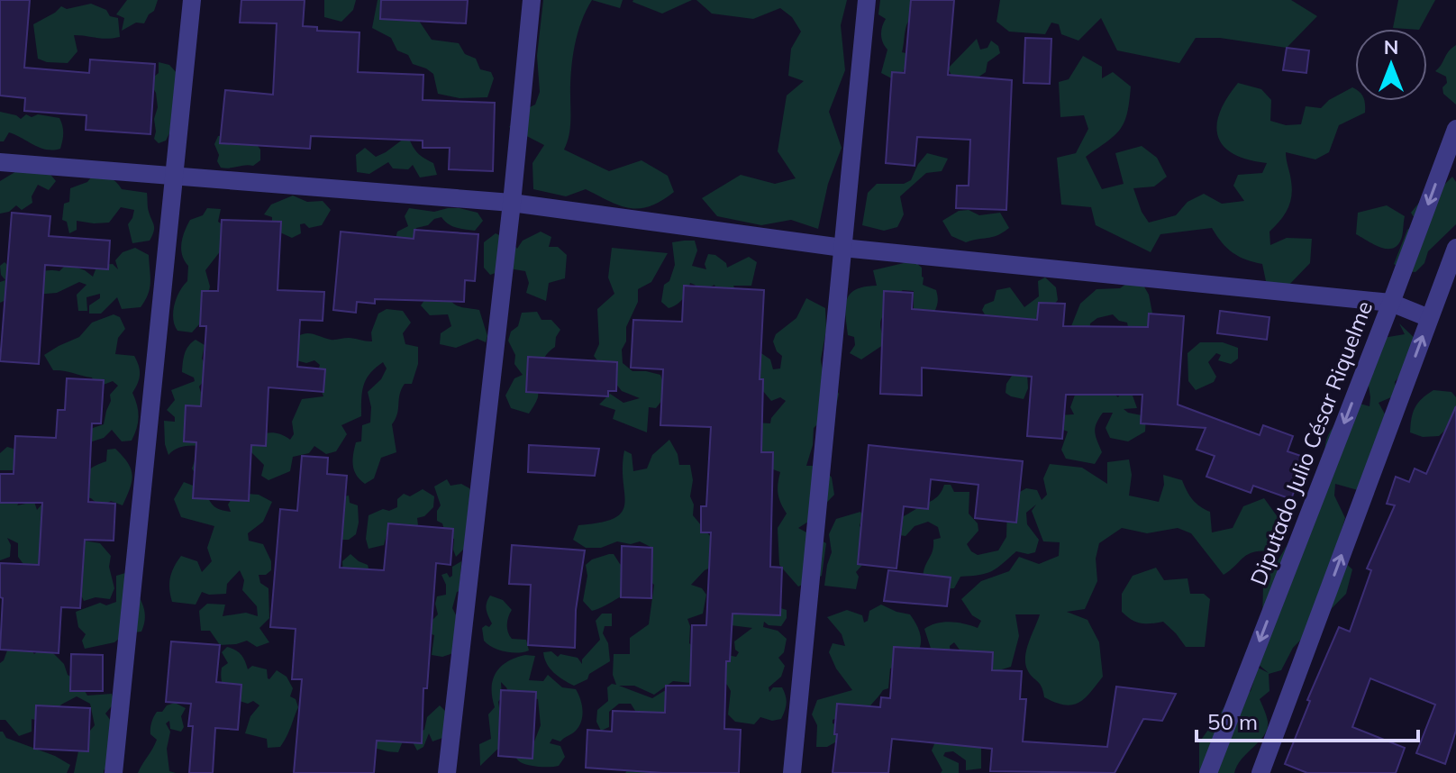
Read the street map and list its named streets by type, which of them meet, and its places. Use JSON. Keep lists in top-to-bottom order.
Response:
{
  "streets": {
    "street": ["Diputado Julio César Riquelme"]
  },
  "scale_bar": "50 m",
  "north": "top"
}
